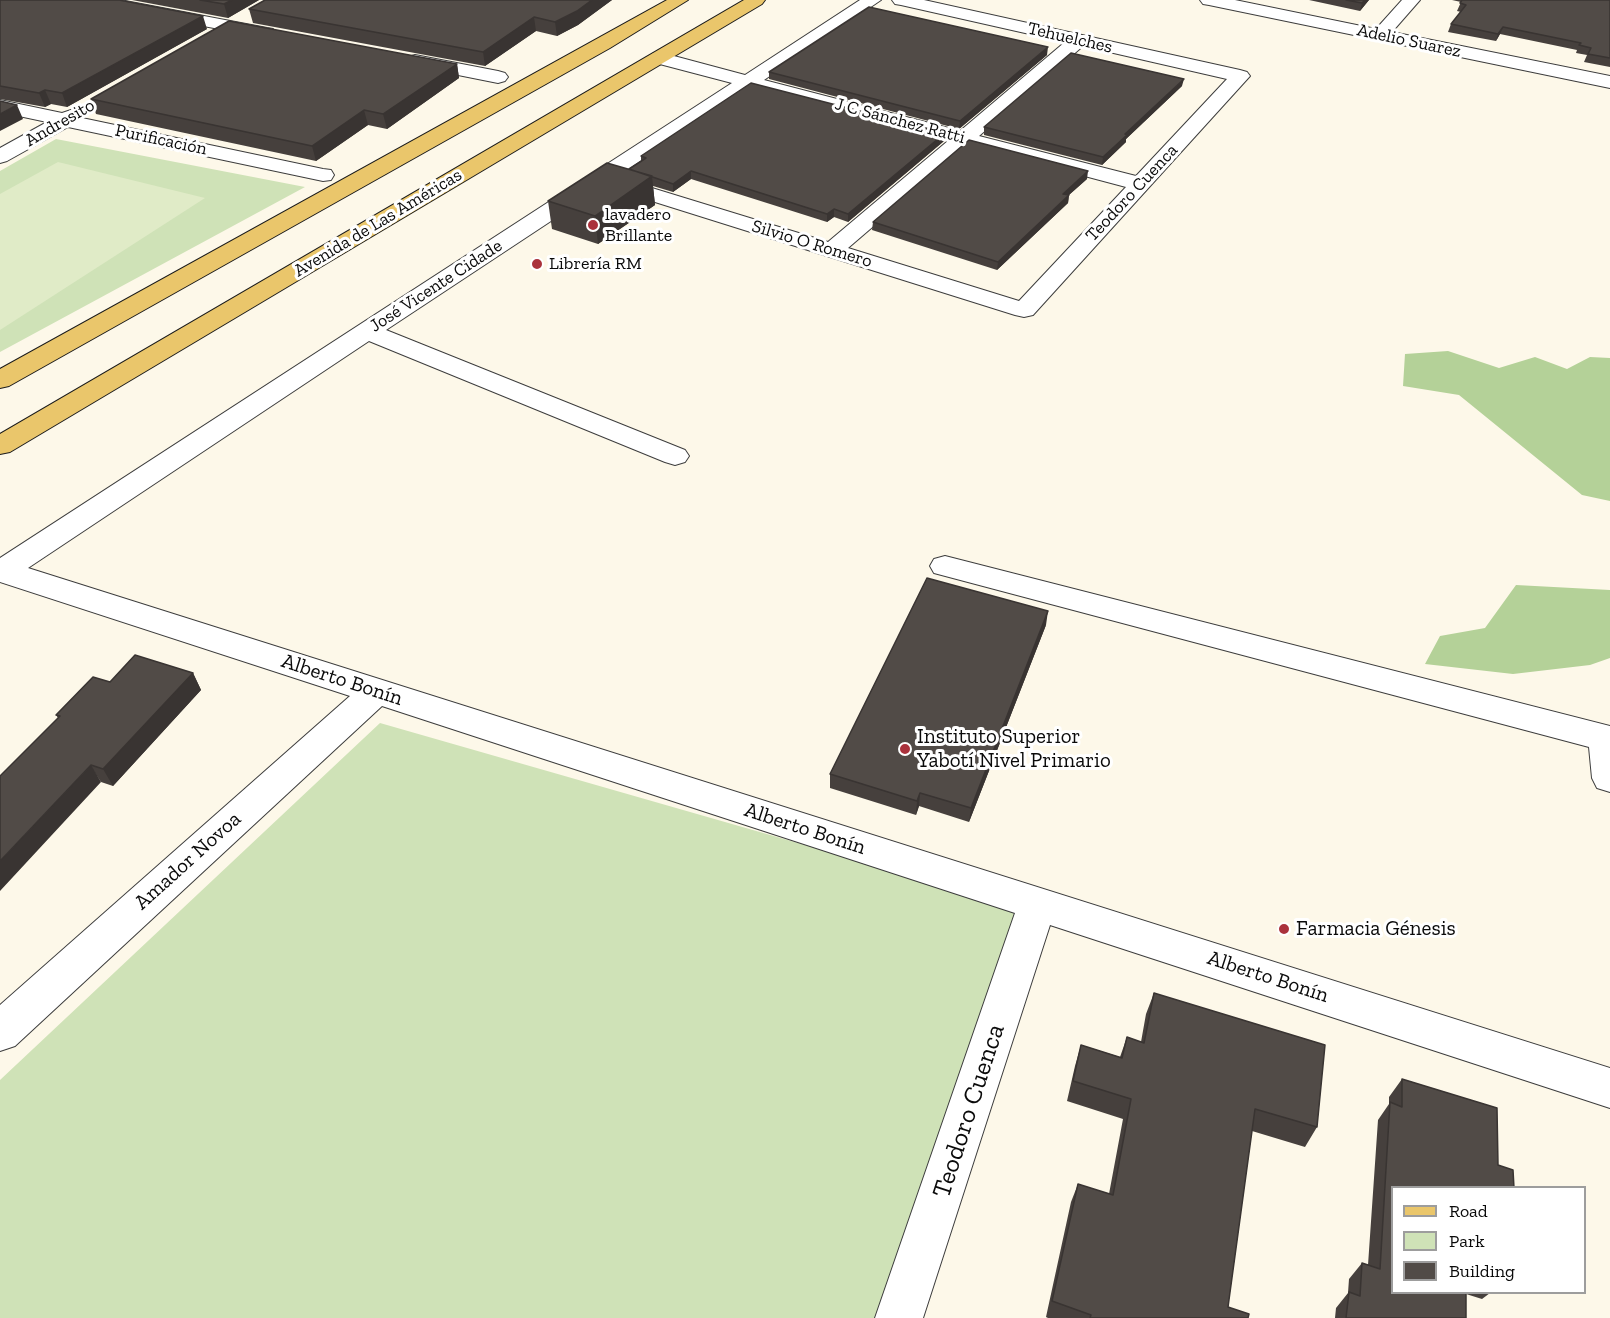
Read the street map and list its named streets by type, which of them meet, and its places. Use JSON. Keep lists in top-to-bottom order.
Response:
{
  "streets": {
    "main road": ["Avenida de Las Américas"],
    "street": [
      "Tehuelches",
      "Adelio Suarez",
      "J C Sánchez Ratti",
      "Andresito",
      "Purificación",
      "Teodoro Cuenca",
      "Silvio O Romero",
      "José Vicente Cidade",
      "Alberto Bonín",
      "Amador Novoa"
    ]
  },
  "crossings": [
    ["Tehuelches", "Teodoro Cuenca"],
    ["J C Sánchez Ratti", "Teodoro Cuenca"],
    ["J C Sánchez Ratti", "Avenida de Las Américas"],
    ["J C Sánchez Ratti", "José Vicente Cidade"],
    ["Andresito", "Purificación"],
    ["Teodoro Cuenca", "Silvio O Romero"],
    ["Teodoro Cuenca", "Alberto Bonín"],
    ["Silvio O Romero", "José Vicente Cidade"],
    ["José Vicente Cidade", "Alberto Bonín"],
    ["Alberto Bonín", "Amador Novoa"]
  ],
  "places": [
    "lavadero Brillante",
    "Librería RM",
    "Instituto Superior Yabotí Nivel Primario",
    "Farmacia Génesis"
  ],
  "legend": ["Road", "Park", "Building"]
}
